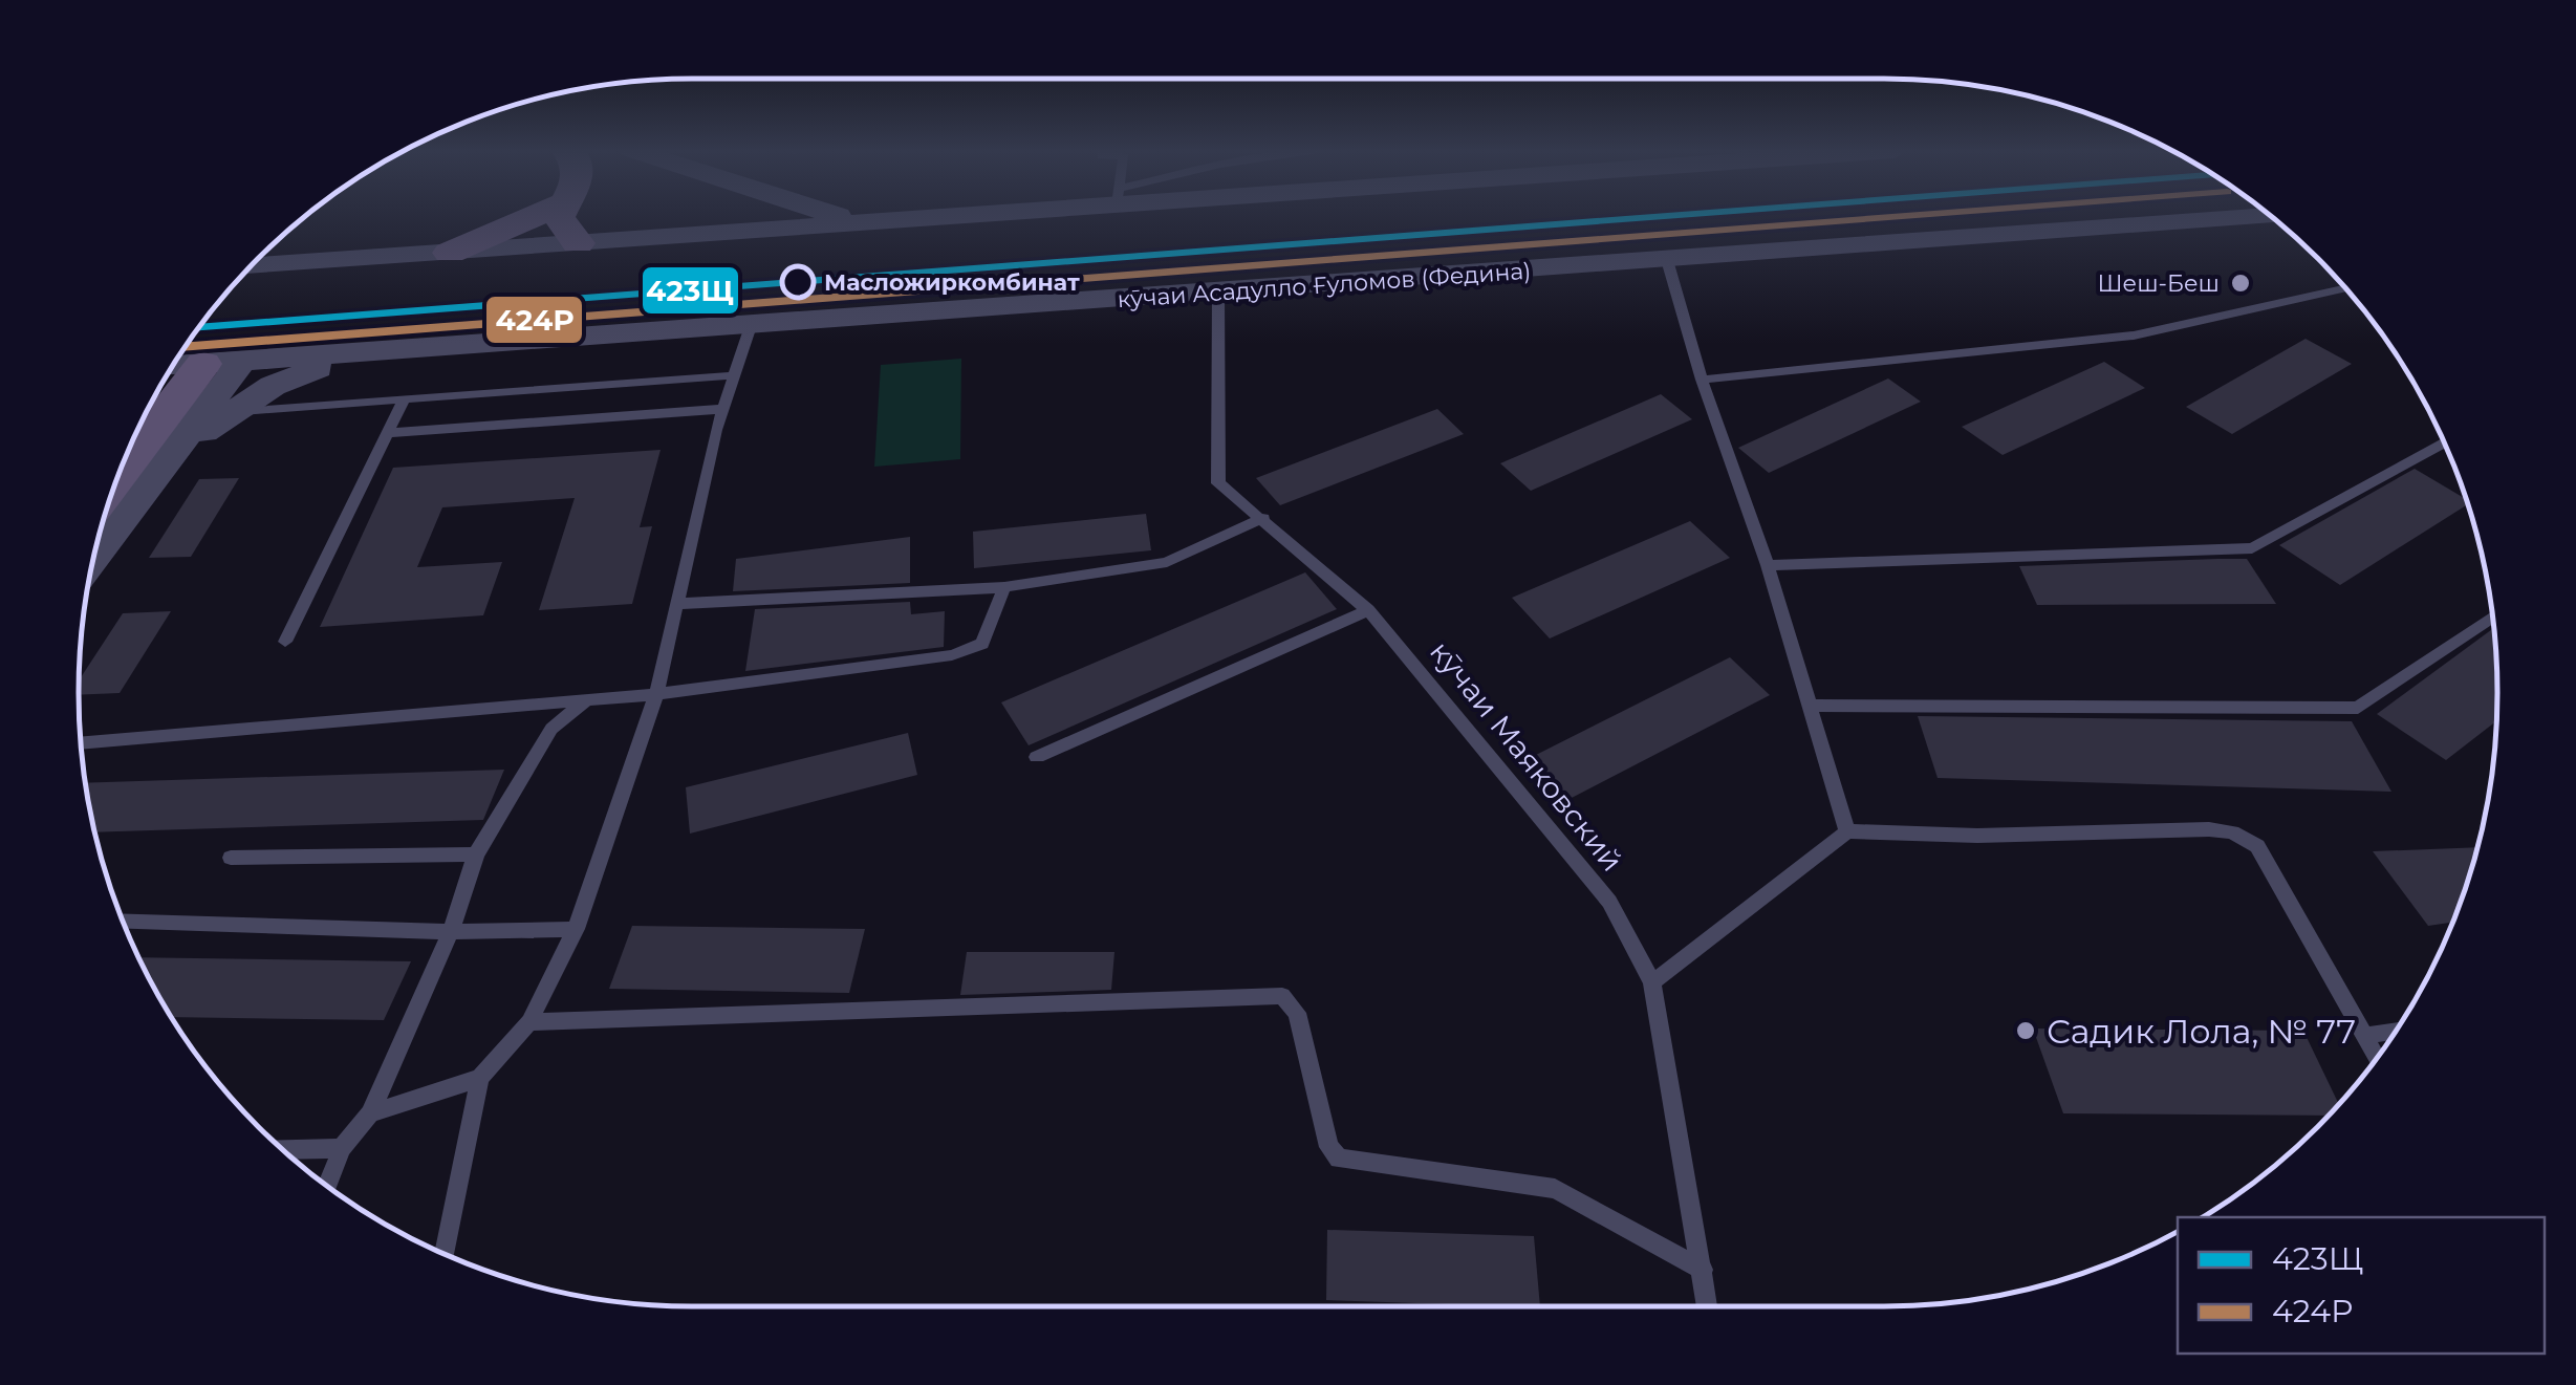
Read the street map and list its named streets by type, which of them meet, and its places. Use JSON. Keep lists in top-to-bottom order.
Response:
{
  "streets": {
    "street": ["кӯчаи Асадулло Ғуломов (Федина)"],
    "lane": ["кӯчаи Маяковский"]
  },
  "crossings": [
    ["кӯчаи Асадулло Ғуломов (Федина)", "кӯчаи Маяковский"]
  ],
  "places": ["Масложиркомбинат", "Шеш-Беш", "Садик Лола, № 77"],
  "lines": ["transit line 423Щ", "transit line 424Р"],
  "legend": ["423Щ", "424Р"]
}
